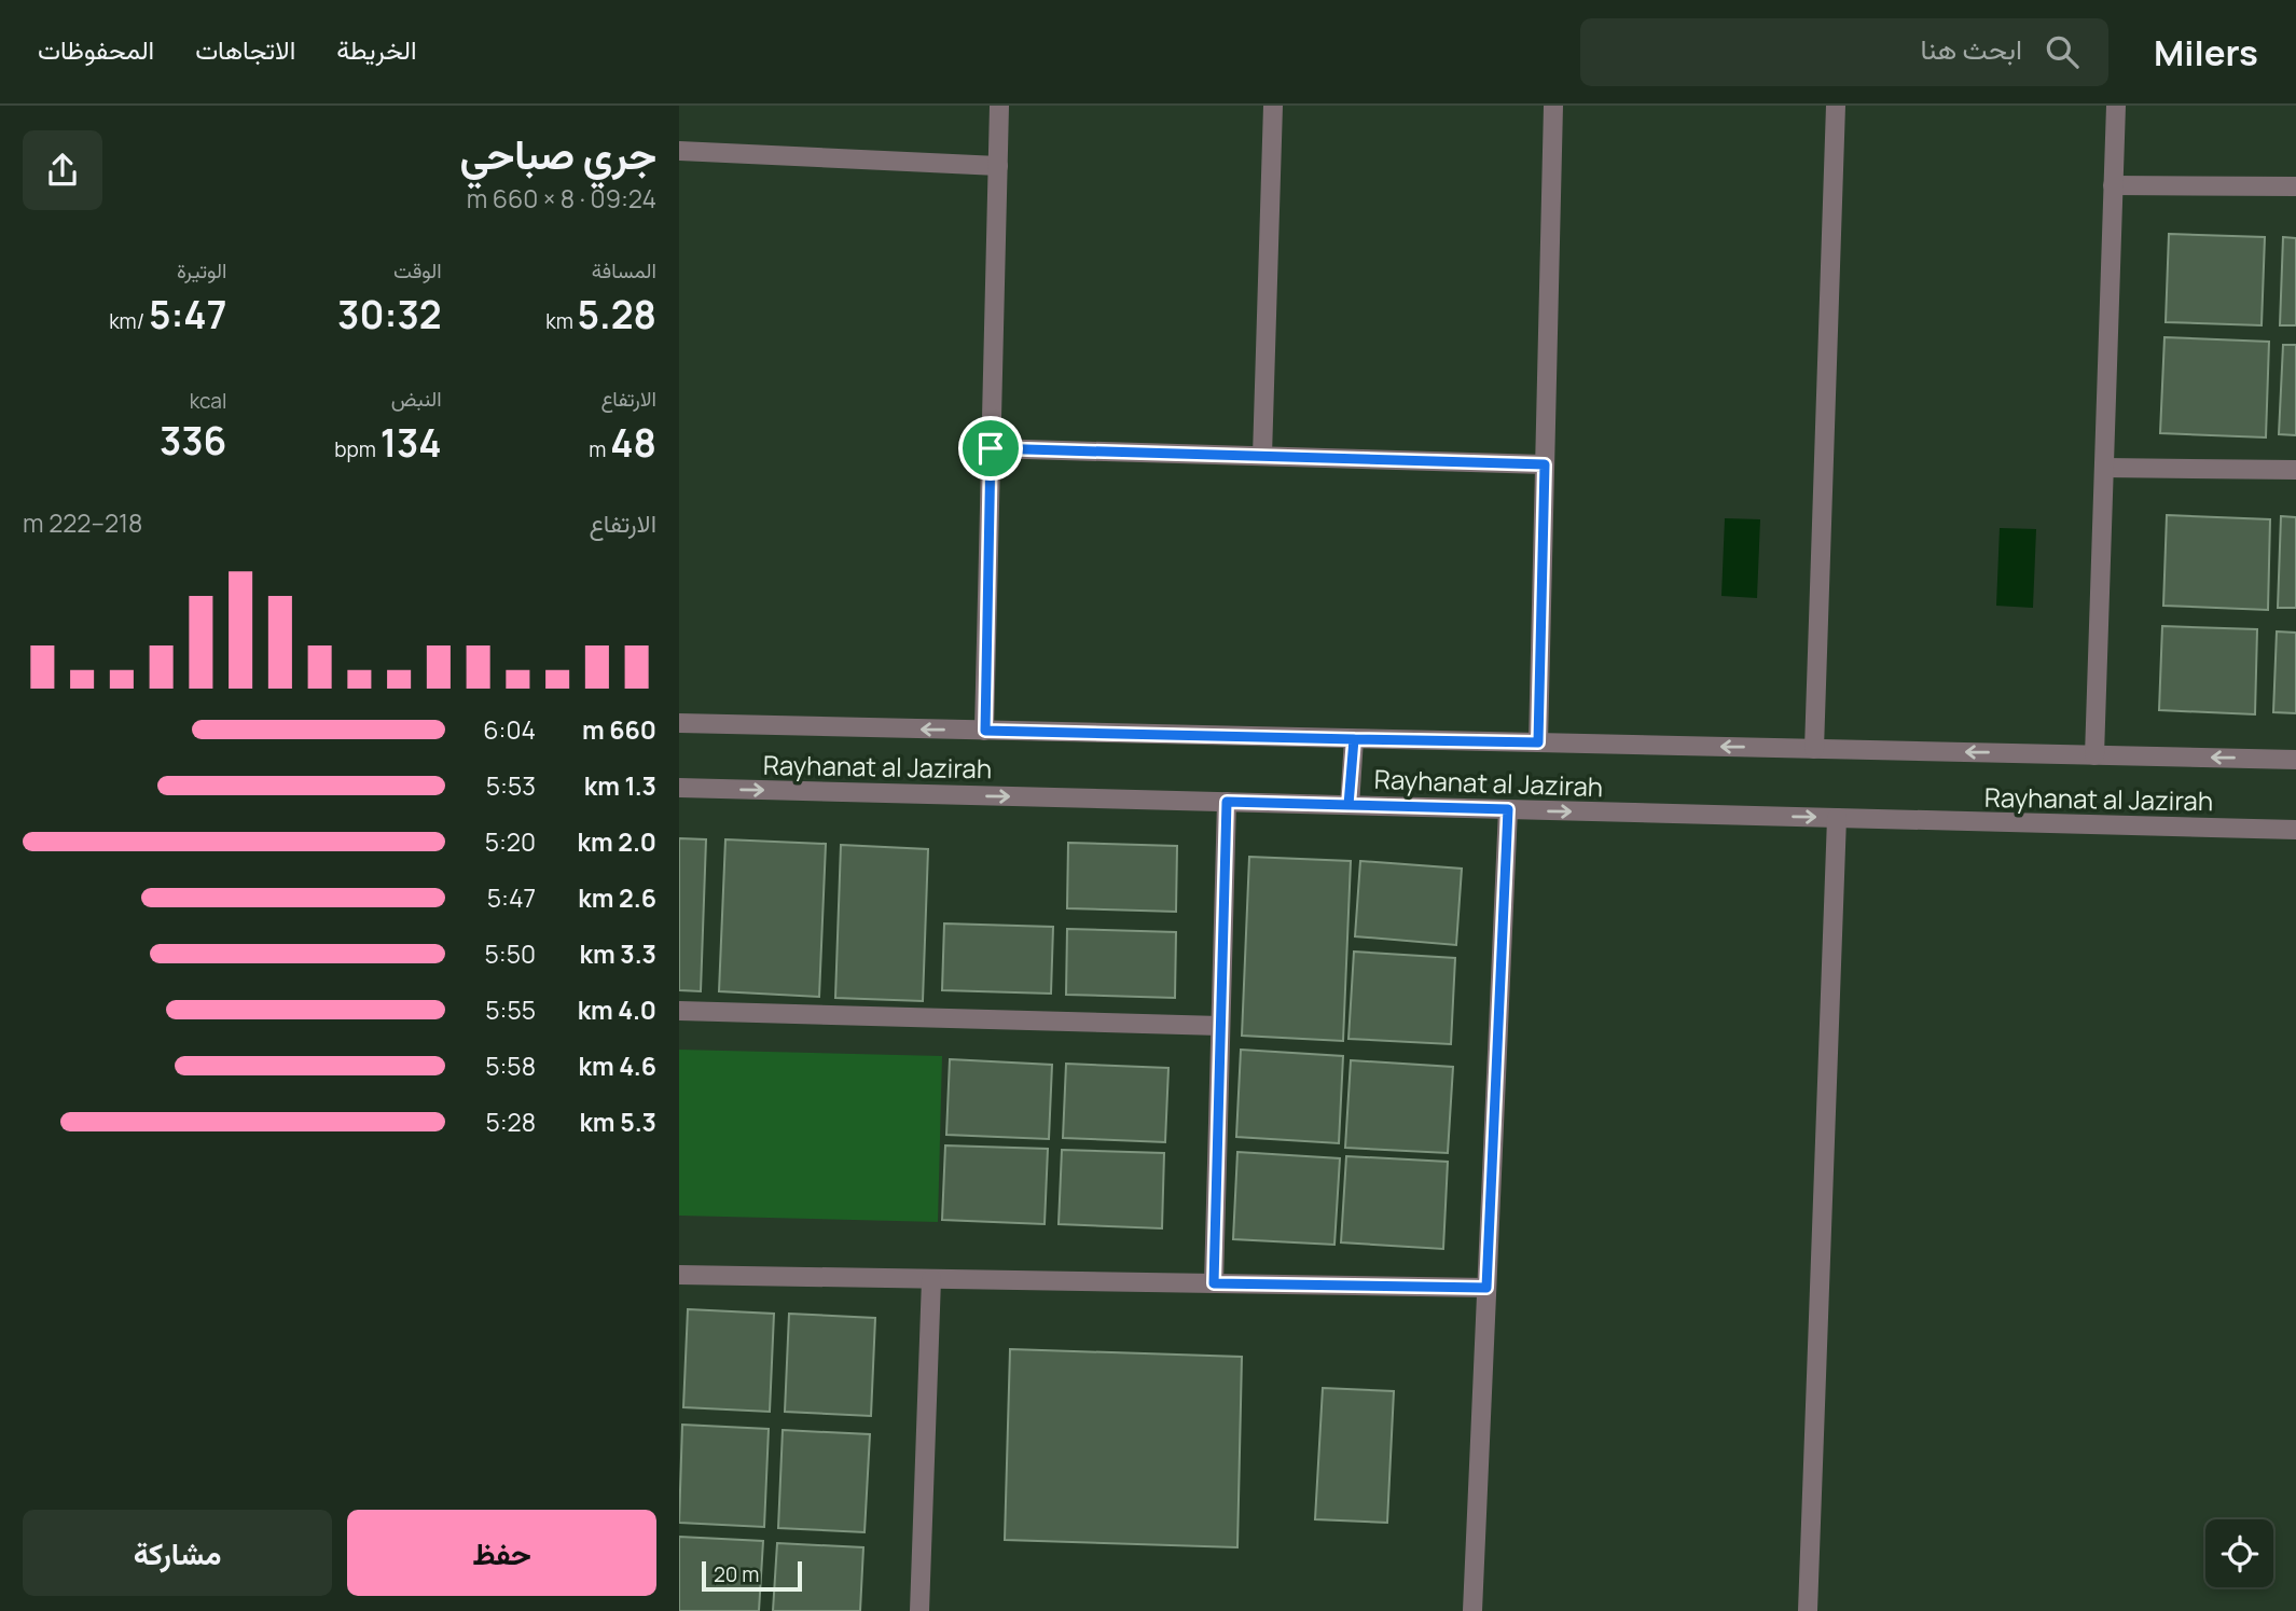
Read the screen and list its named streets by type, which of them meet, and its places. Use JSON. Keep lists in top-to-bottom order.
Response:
{
  "streets": {
    "street": ["Rayhanat al Jazirah"]
  },
  "scale_bar": "20 m",
  "page": {
    "header": "Milers",
    "search": "ابحث هنا",
    "nav": ["الخريطة", "الاتجاهات", "المحفوظات"],
    "heading": ["جري صباحي", "09:24 · 8 × 660 m"],
    "stats": [
      ["المسافة", "5.28 km"],
      ["الوقت", "30:32"],
      ["الوتيرة", "5:47 /km"],
      ["الارتفاع", "48 m"],
      ["النبض", "134 bpm"],
      ["kcal", "336"]
    ],
    "chart": ["الارتفاع", "218–222 m"],
    "list": [
      {
        "name": "660 m",
        "note": "6:04"
      },
      {
        "name": "1.3 km",
        "note": "5:53"
      },
      {
        "name": "2.0 km",
        "note": "5:20"
      },
      {
        "name": "2.6 km",
        "note": "5:47"
      },
      {
        "name": "3.3 km",
        "note": "5:50"
      },
      {
        "name": "4.0 km",
        "note": "5:55"
      },
      {
        "name": "4.6 km",
        "note": "5:58"
      },
      {
        "name": "5.3 km",
        "note": "5:28"
      }
    ],
    "buttons": ["حفظ", "مشاركة"],
    "scale": "20 m"
  }
}
